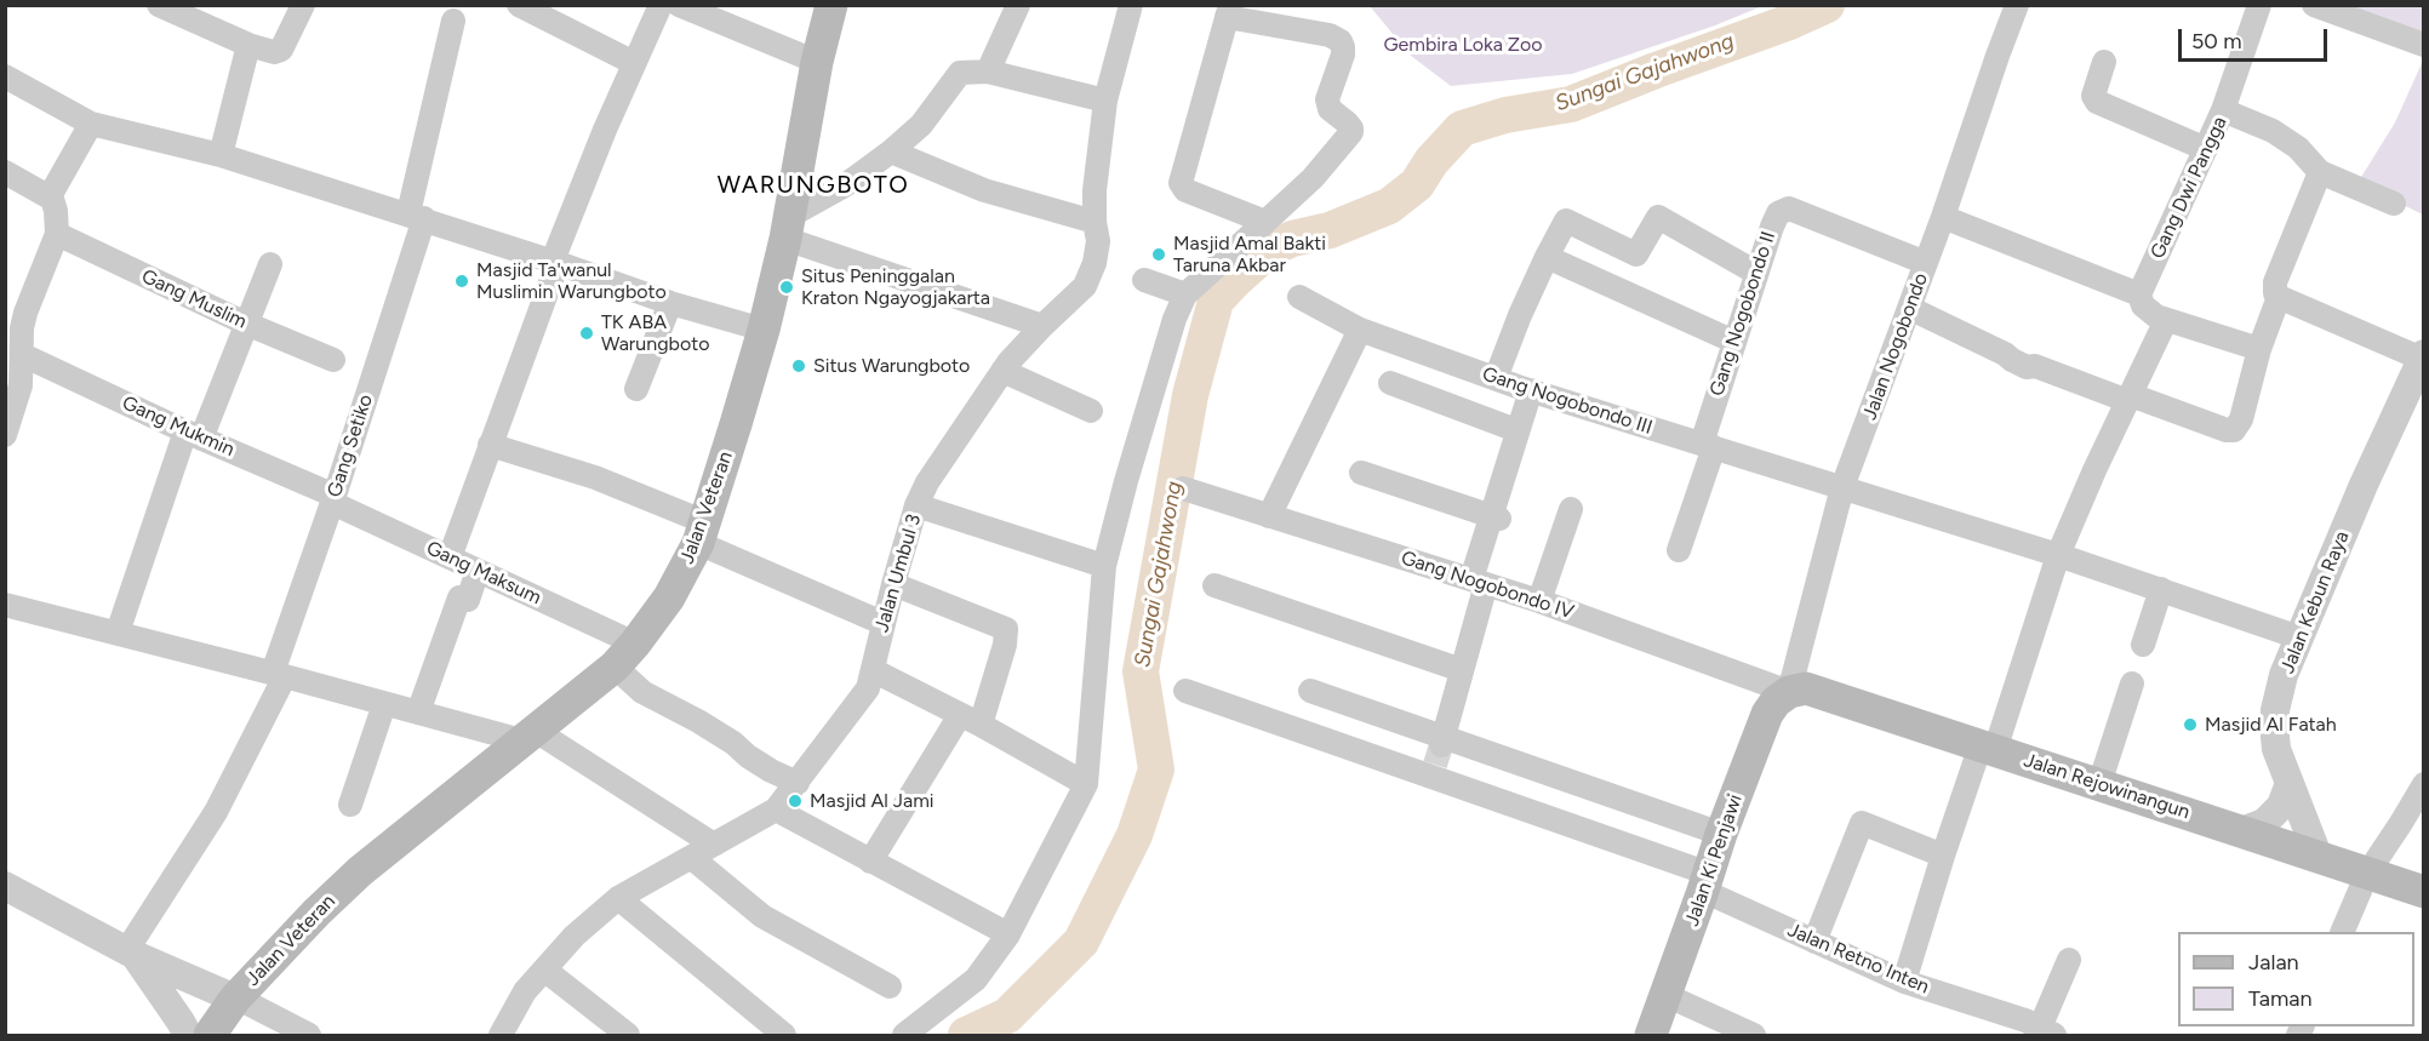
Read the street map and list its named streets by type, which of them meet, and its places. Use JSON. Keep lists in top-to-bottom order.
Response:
{
  "streets": {
    "main road": ["Jalan Veteran", "Jalan Rejowinangun", "Jalan Ki Penjawi"],
    "street": [
      "Gang Dwi Pangga",
      "Gang Muslim",
      "Gang Nogobondo II",
      "Jalan Nogobondo",
      "Gang Nogobondo III",
      "Gang Mukmin",
      "Gang Setiko",
      "Gang Maksum",
      "Jalan Umbul 3",
      "Gang Nogobondo IV",
      "Jalan Kebun Raya",
      "Jalan Retno Inten"
    ]
  },
  "crossings": [
    ["Gang Nogobondo II", "Jalan Nogobondo"],
    ["Gang Nogobondo II", "Gang Nogobondo III"],
    ["Jalan Nogobondo", "Gang Nogobondo III"],
    ["Jalan Nogobondo", "Gang Nogobondo IV"],
    ["Jalan Nogobondo", "Jalan Rejowinangun"],
    ["Jalan Nogobondo", "Jalan Ki Penjawi"],
    ["Gang Nogobondo III", "Jalan Kebun Raya"],
    ["Gang Mukmin", "Gang Setiko"],
    ["Gang Mukmin", "Gang Maksum"],
    ["Gang Setiko", "Gang Maksum"],
    ["Jalan Veteran", "Gang Maksum"],
    ["Gang Maksum", "Jalan Umbul 3"],
    ["Gang Nogobondo IV", "Jalan Rejowinangun"],
    ["Gang Nogobondo IV", "Jalan Ki Penjawi"],
    ["Jalan Kebun Raya", "Jalan Rejowinangun"],
    ["Jalan Rejowinangun", "Jalan Ki Penjawi"],
    ["Jalan Ki Penjawi", "Jalan Retno Inten"]
  ],
  "districts": ["WARUNGBOTO"],
  "water": ["Sungai Gajahwong"],
  "parks": ["Gembira Loka Zoo"],
  "places": [
    "Masjid Amal Bakti Taruna Akbar",
    "Masjid Ta'wanul Muslimin Warungboto",
    "Situs Peninggalan Kraton Ngayogjakarta",
    "TK ABA Warungboto",
    "Situs Warungboto",
    "Masjid Al Fatah",
    "Masjid Al Jami"
  ],
  "legend": ["Jalan", "Taman"],
  "scale_bar": "50 m"
}
